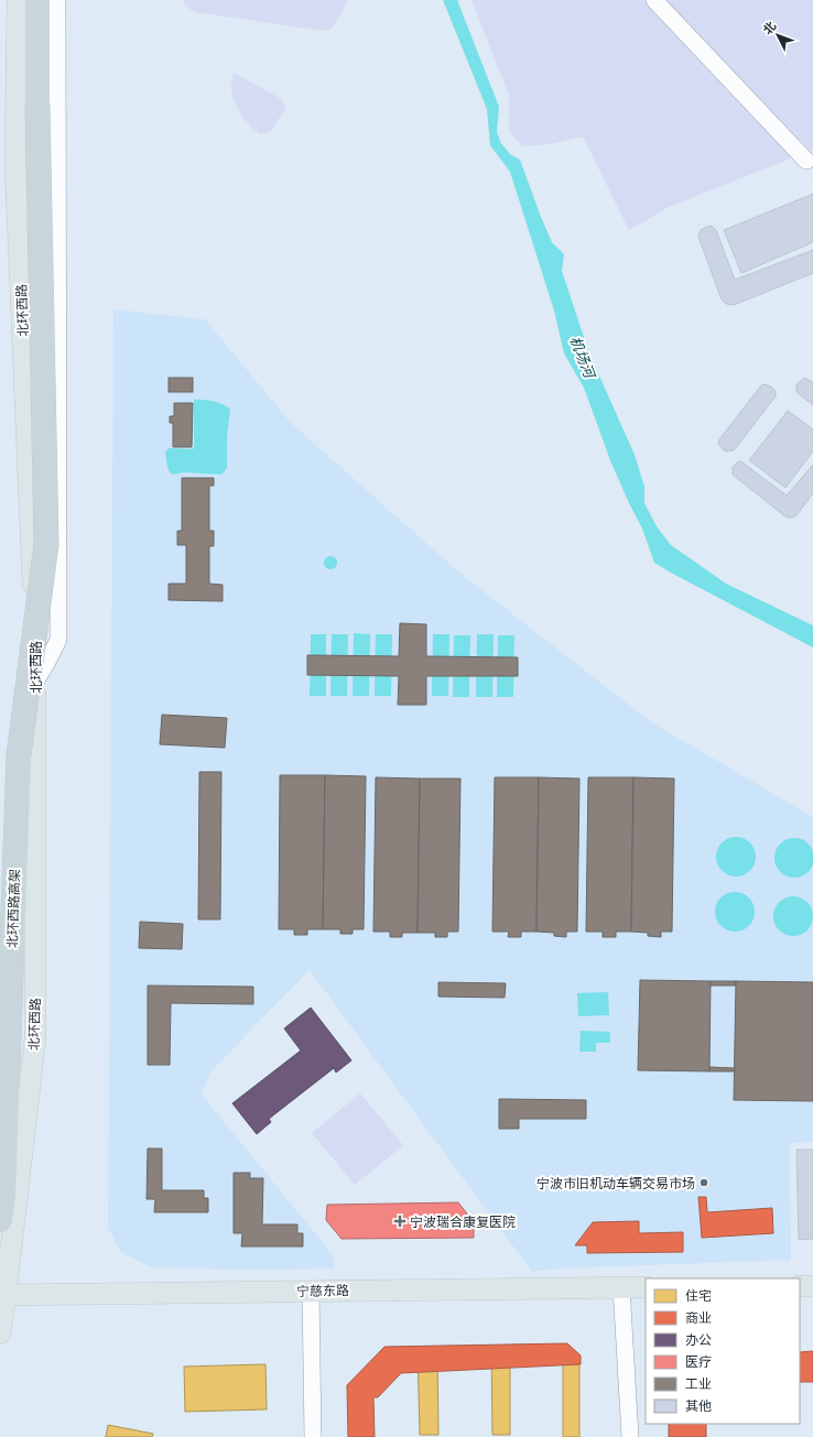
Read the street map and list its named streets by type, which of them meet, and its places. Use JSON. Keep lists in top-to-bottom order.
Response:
{
  "streets": {
    "highway": ["北环西路高架"],
    "main road": ["北环西路", "宁慈东路"]
  },
  "crossings": [
    ["北环西路", "宁慈东路"]
  ],
  "water": ["机场河"],
  "places": {
    "other": ["宁波市旧机动车辆交易市场"],
    "health": ["宁波瑞合康复医院"]
  },
  "legend": [
    "住宅",
    "商业",
    "办公",
    "医疗",
    "工业",
    "其他"
  ],
  "north": "top left"
}
